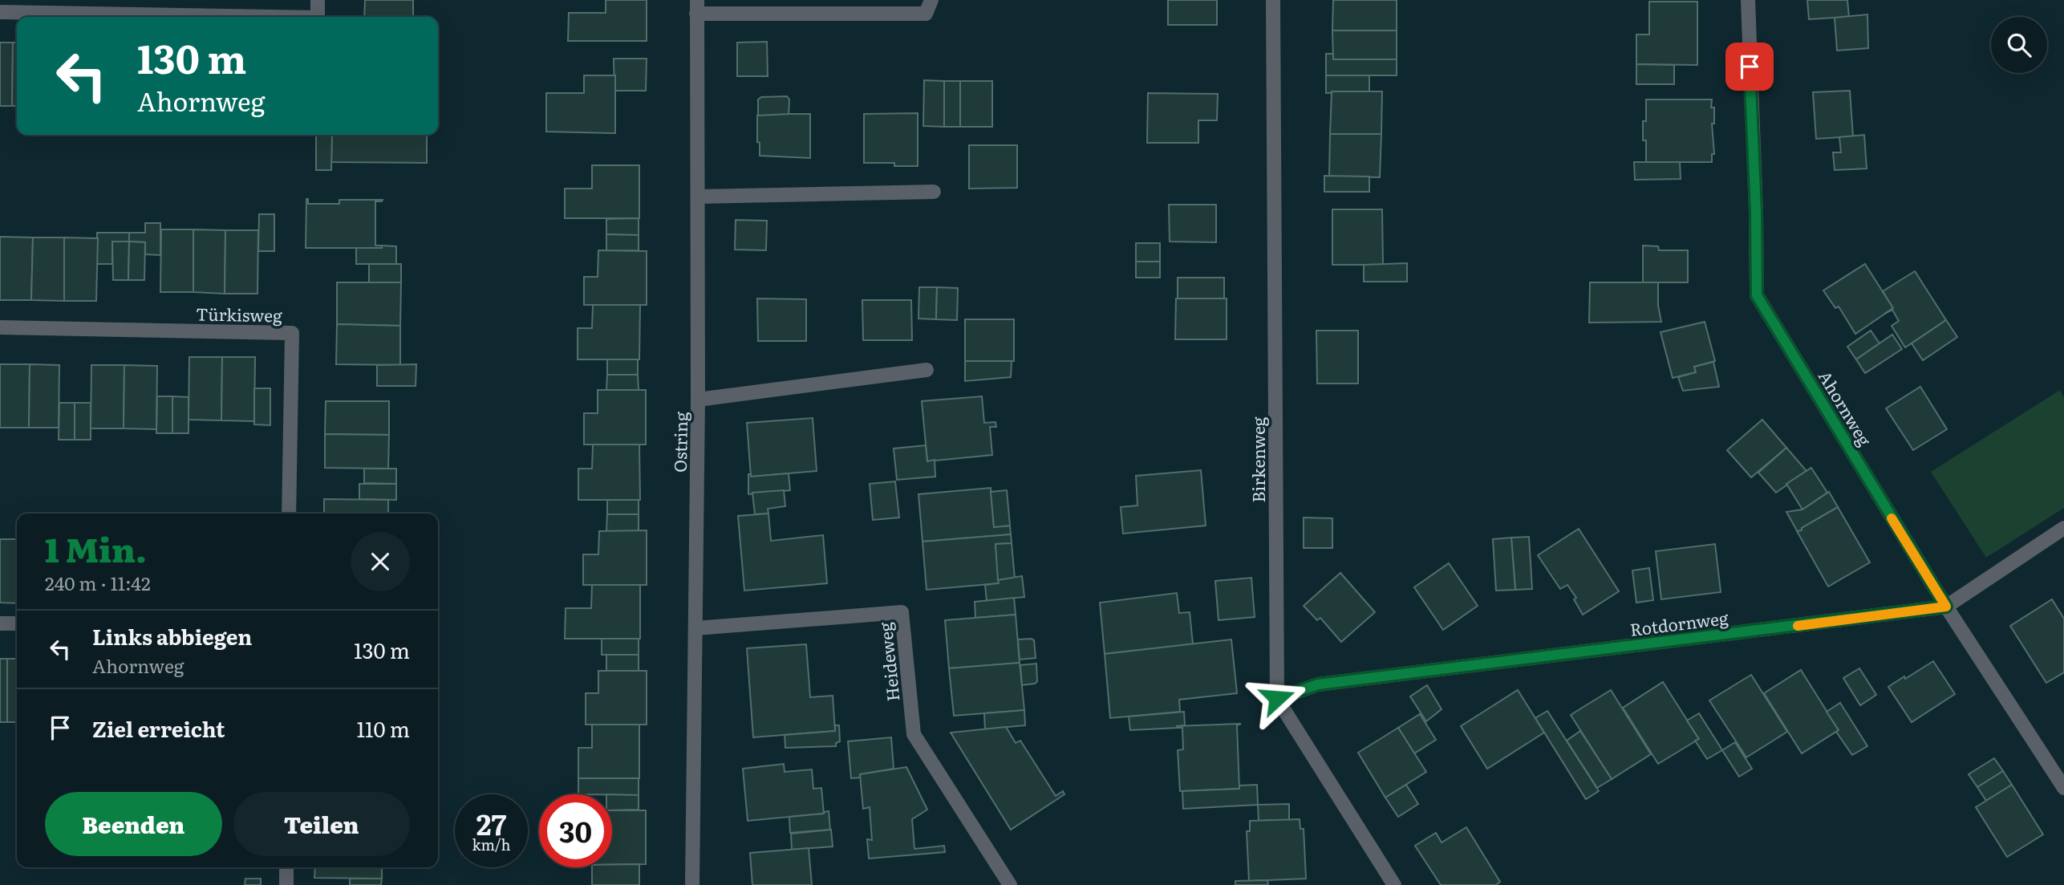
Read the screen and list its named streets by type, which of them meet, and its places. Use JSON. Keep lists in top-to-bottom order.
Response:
{
  "streets": {
    "street": [
      "Türkisweg",
      "Ahornweg",
      "Ostring",
      "Birkenweg",
      "Rotdornweg",
      "Heideweg"
    ]
  },
  "crossings": [
    ["Ahornweg", "Rotdornweg"],
    ["Ostring", "Heideweg"],
    ["Birkenweg", "Rotdornweg"]
  ],
  "page": {
    "turn": ["130 m", "Ahornweg"],
    "heading": ["1 Min.", "240 m · 11:42"],
    "list": [
      {
        "name": "Links abbiegen",
        "note": "Ahornweg",
        "value": "130 m"
      },
      {
        "name": "Ziel erreicht",
        "value": "110 m"
      }
    ],
    "buttons": ["Beenden", "Teilen"],
    "speed": "27 km/h",
    "limit": "30"
  }
}
